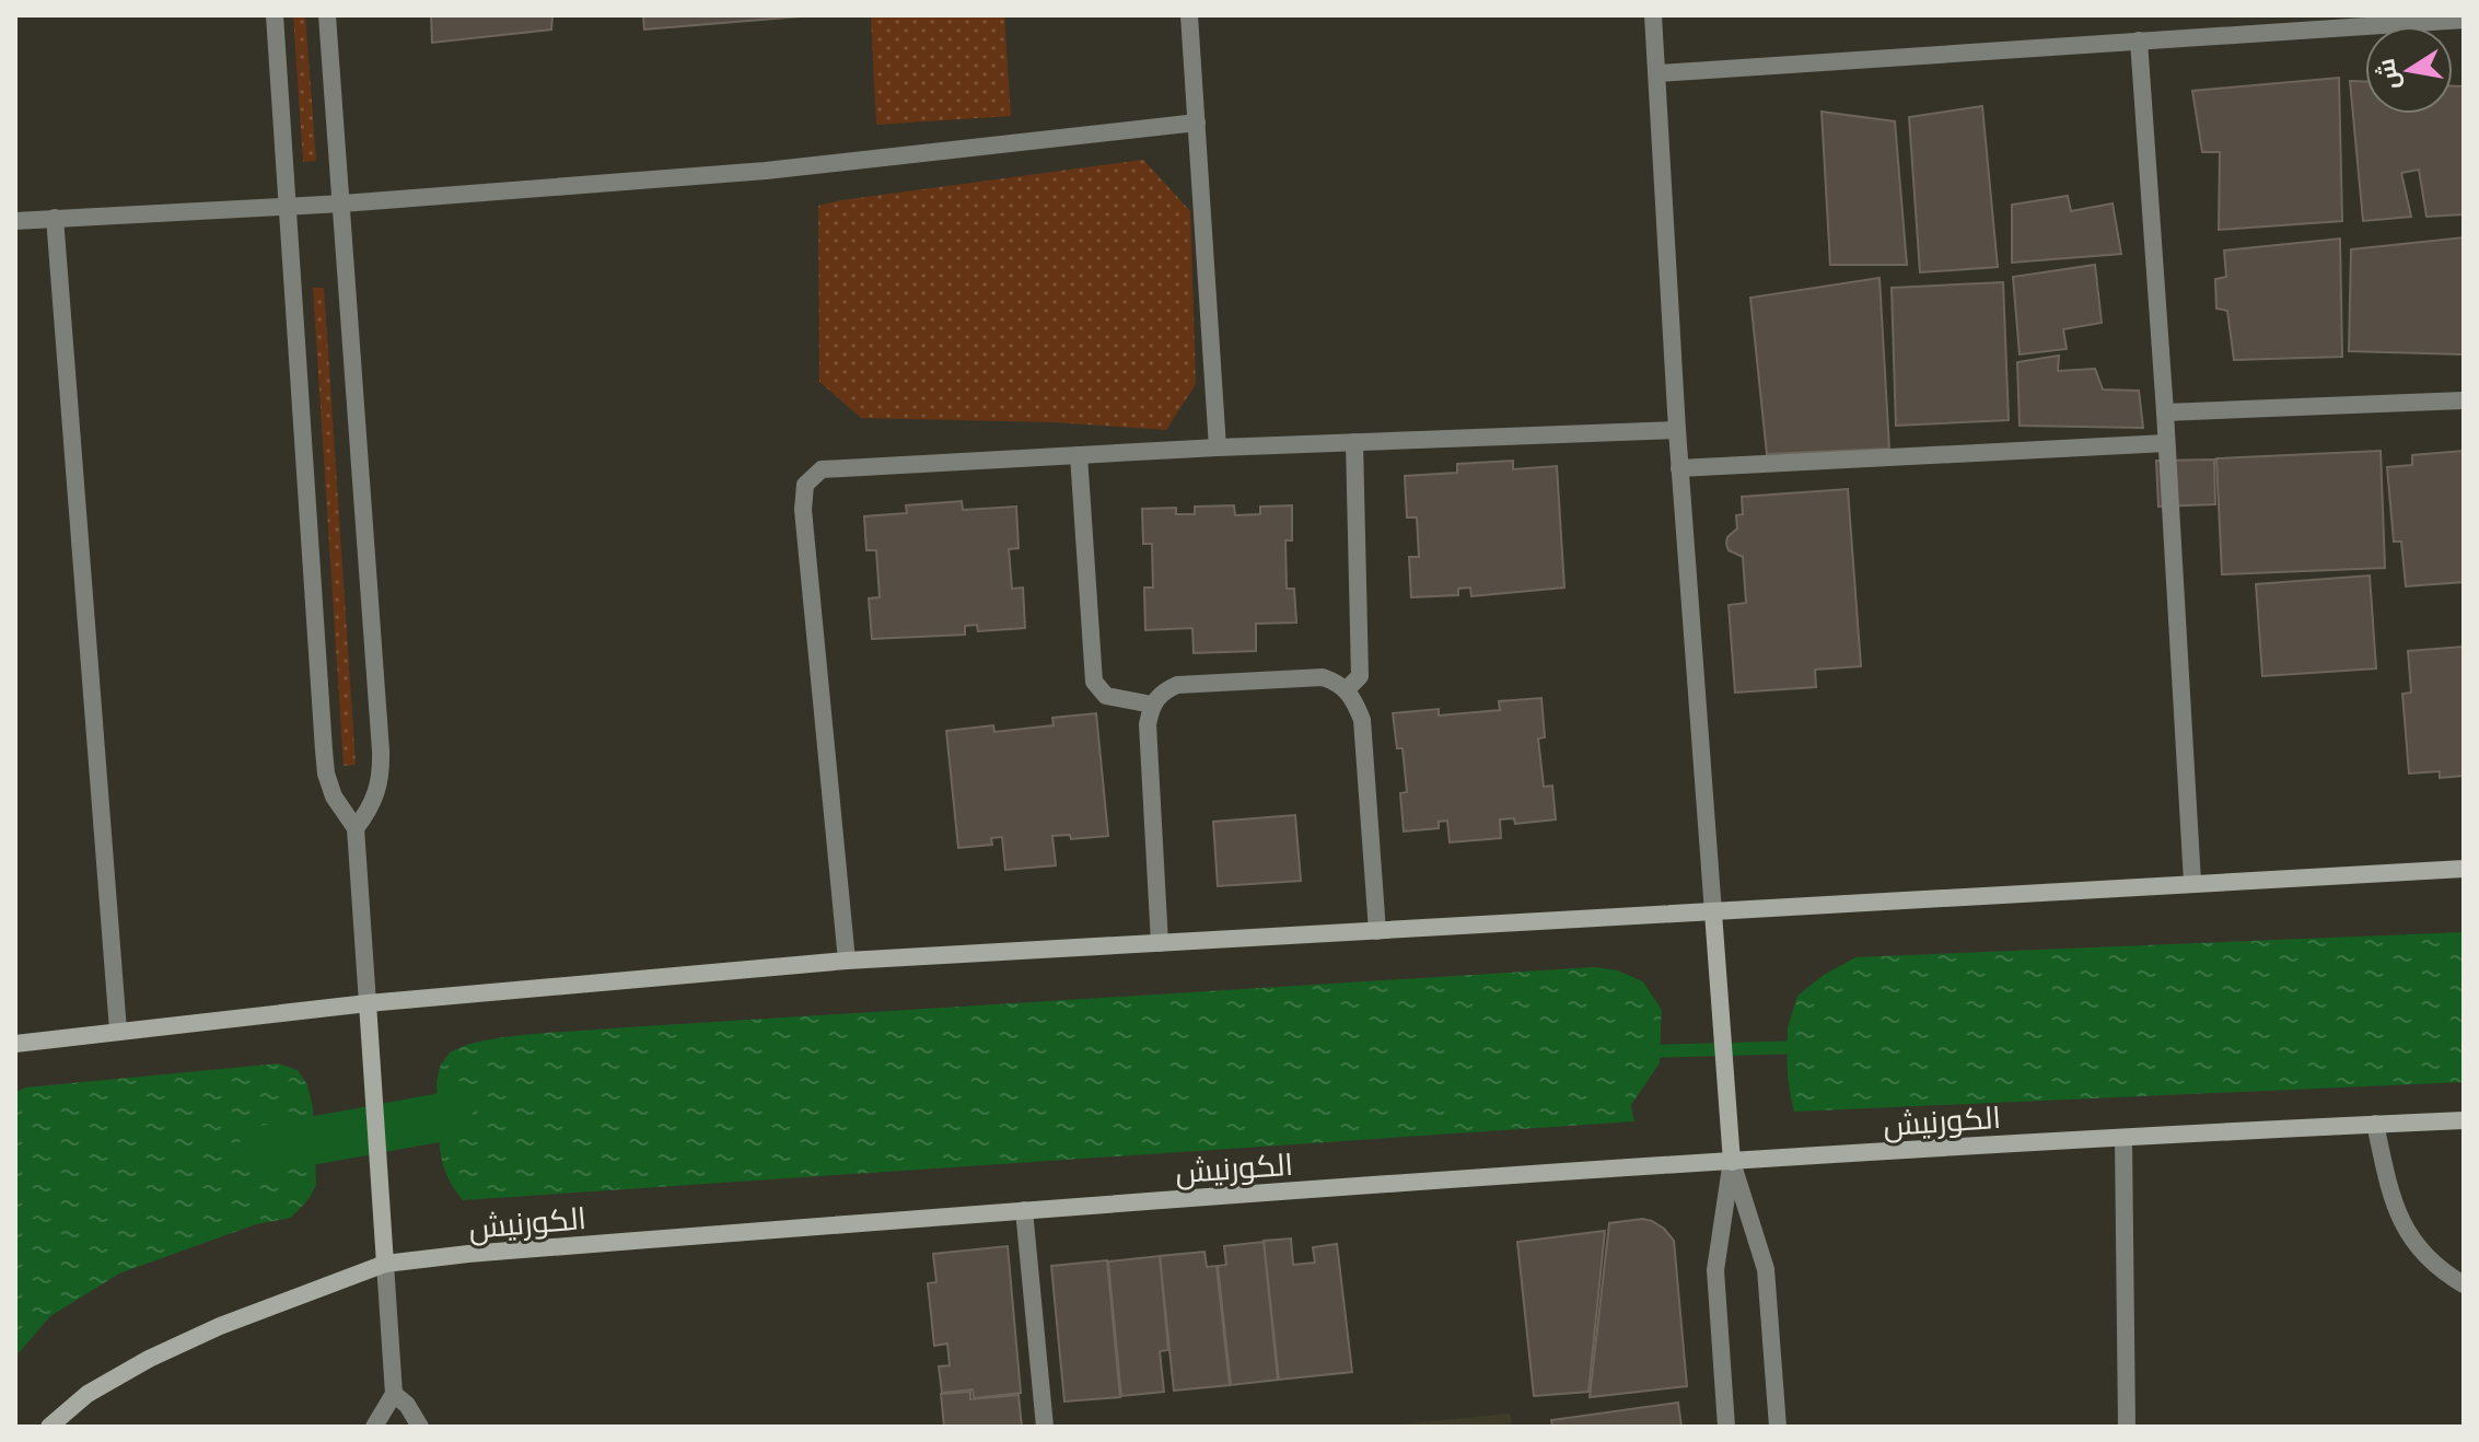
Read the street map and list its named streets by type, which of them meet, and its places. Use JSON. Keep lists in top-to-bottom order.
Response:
{
  "streets": {
    "main road": ["الكورنيش"]
  },
  "north": "left"
}
